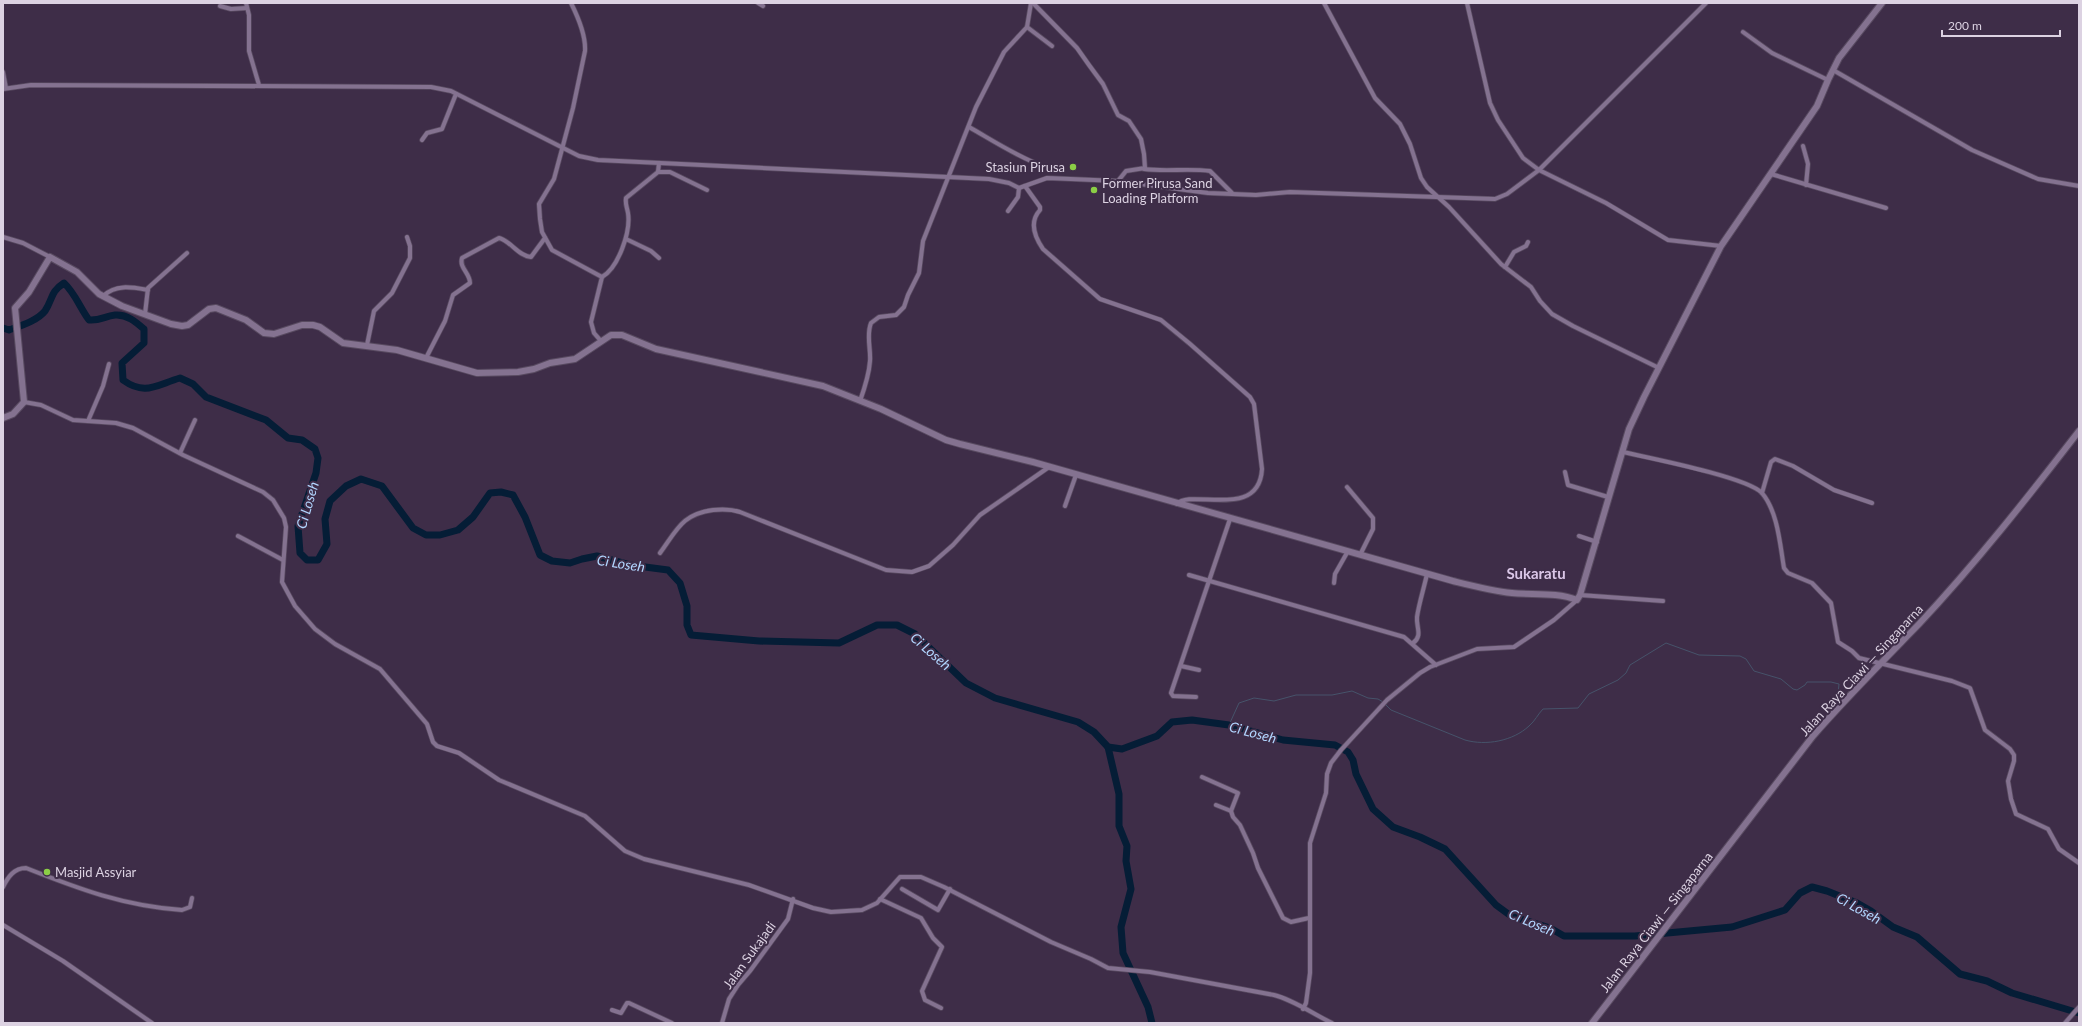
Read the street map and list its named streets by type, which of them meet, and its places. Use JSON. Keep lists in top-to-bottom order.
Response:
{
  "streets": {
    "street": ["Jalan Raya Ciawi — Singaparna", "Jalan Sukajadi"]
  },
  "districts": ["Sukaratu"],
  "water": ["Ci Loseh"],
  "places": ["Stasiun Pirusa", "Former Pirusa Sand Loading Platform", "Masjid Assyiar"],
  "scale_bar": "200 m"
}
